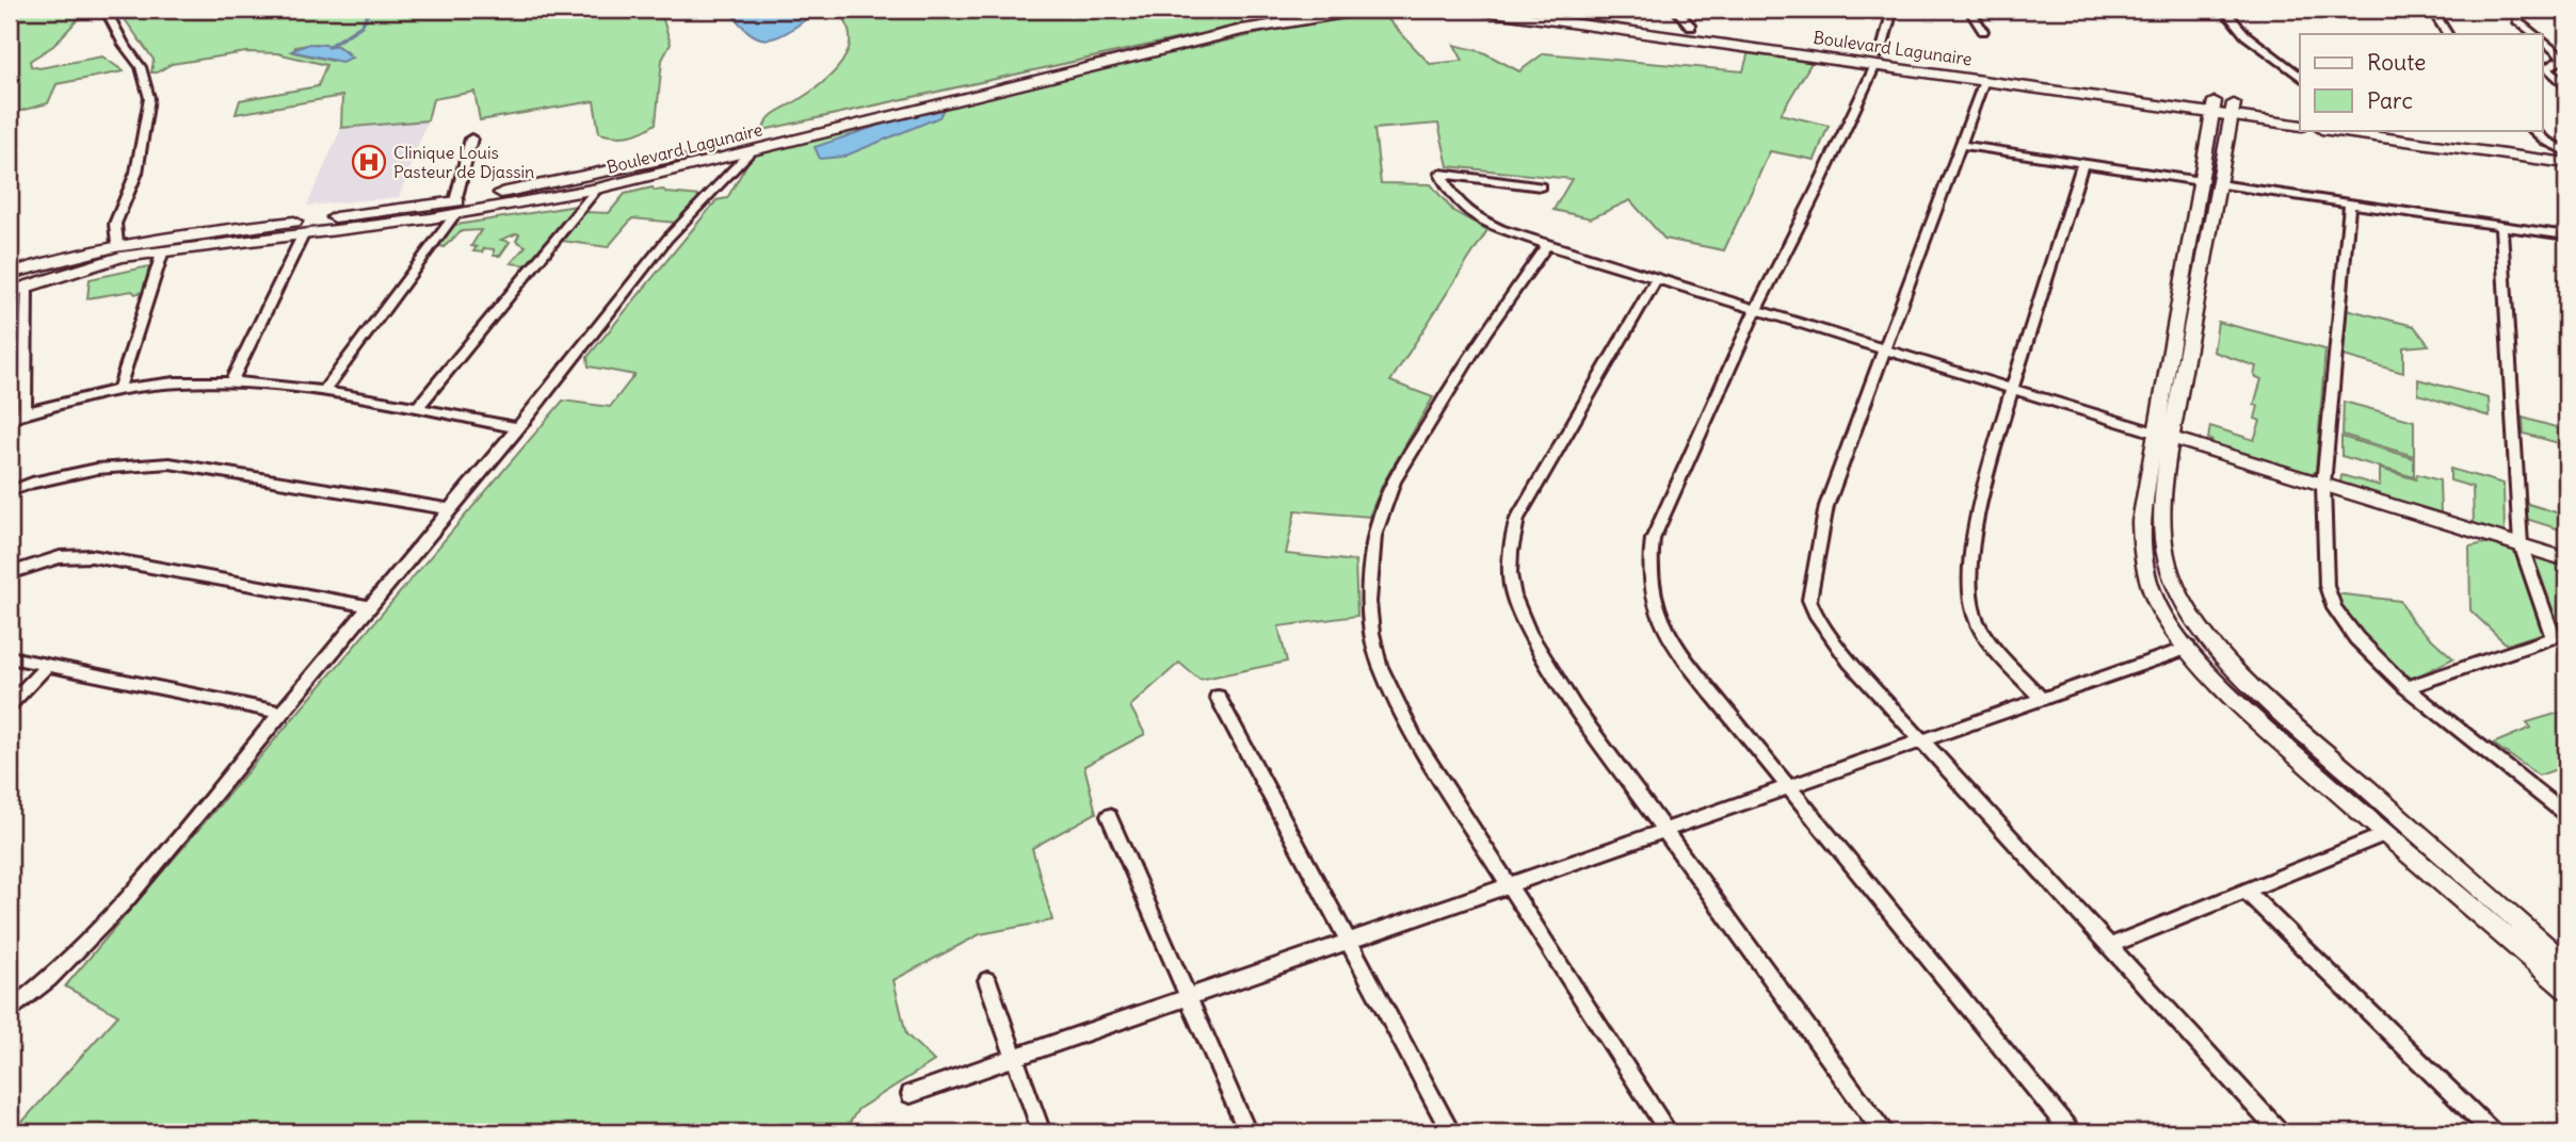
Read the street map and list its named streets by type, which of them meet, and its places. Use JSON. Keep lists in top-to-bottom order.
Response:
{
  "streets": {
    "main road": ["Boulevard Lagunaire"]
  },
  "places": {
    "hospital": ["Clinique Louis Pasteur de Djassin"]
  },
  "legend": ["Route", "Parc"]
}
